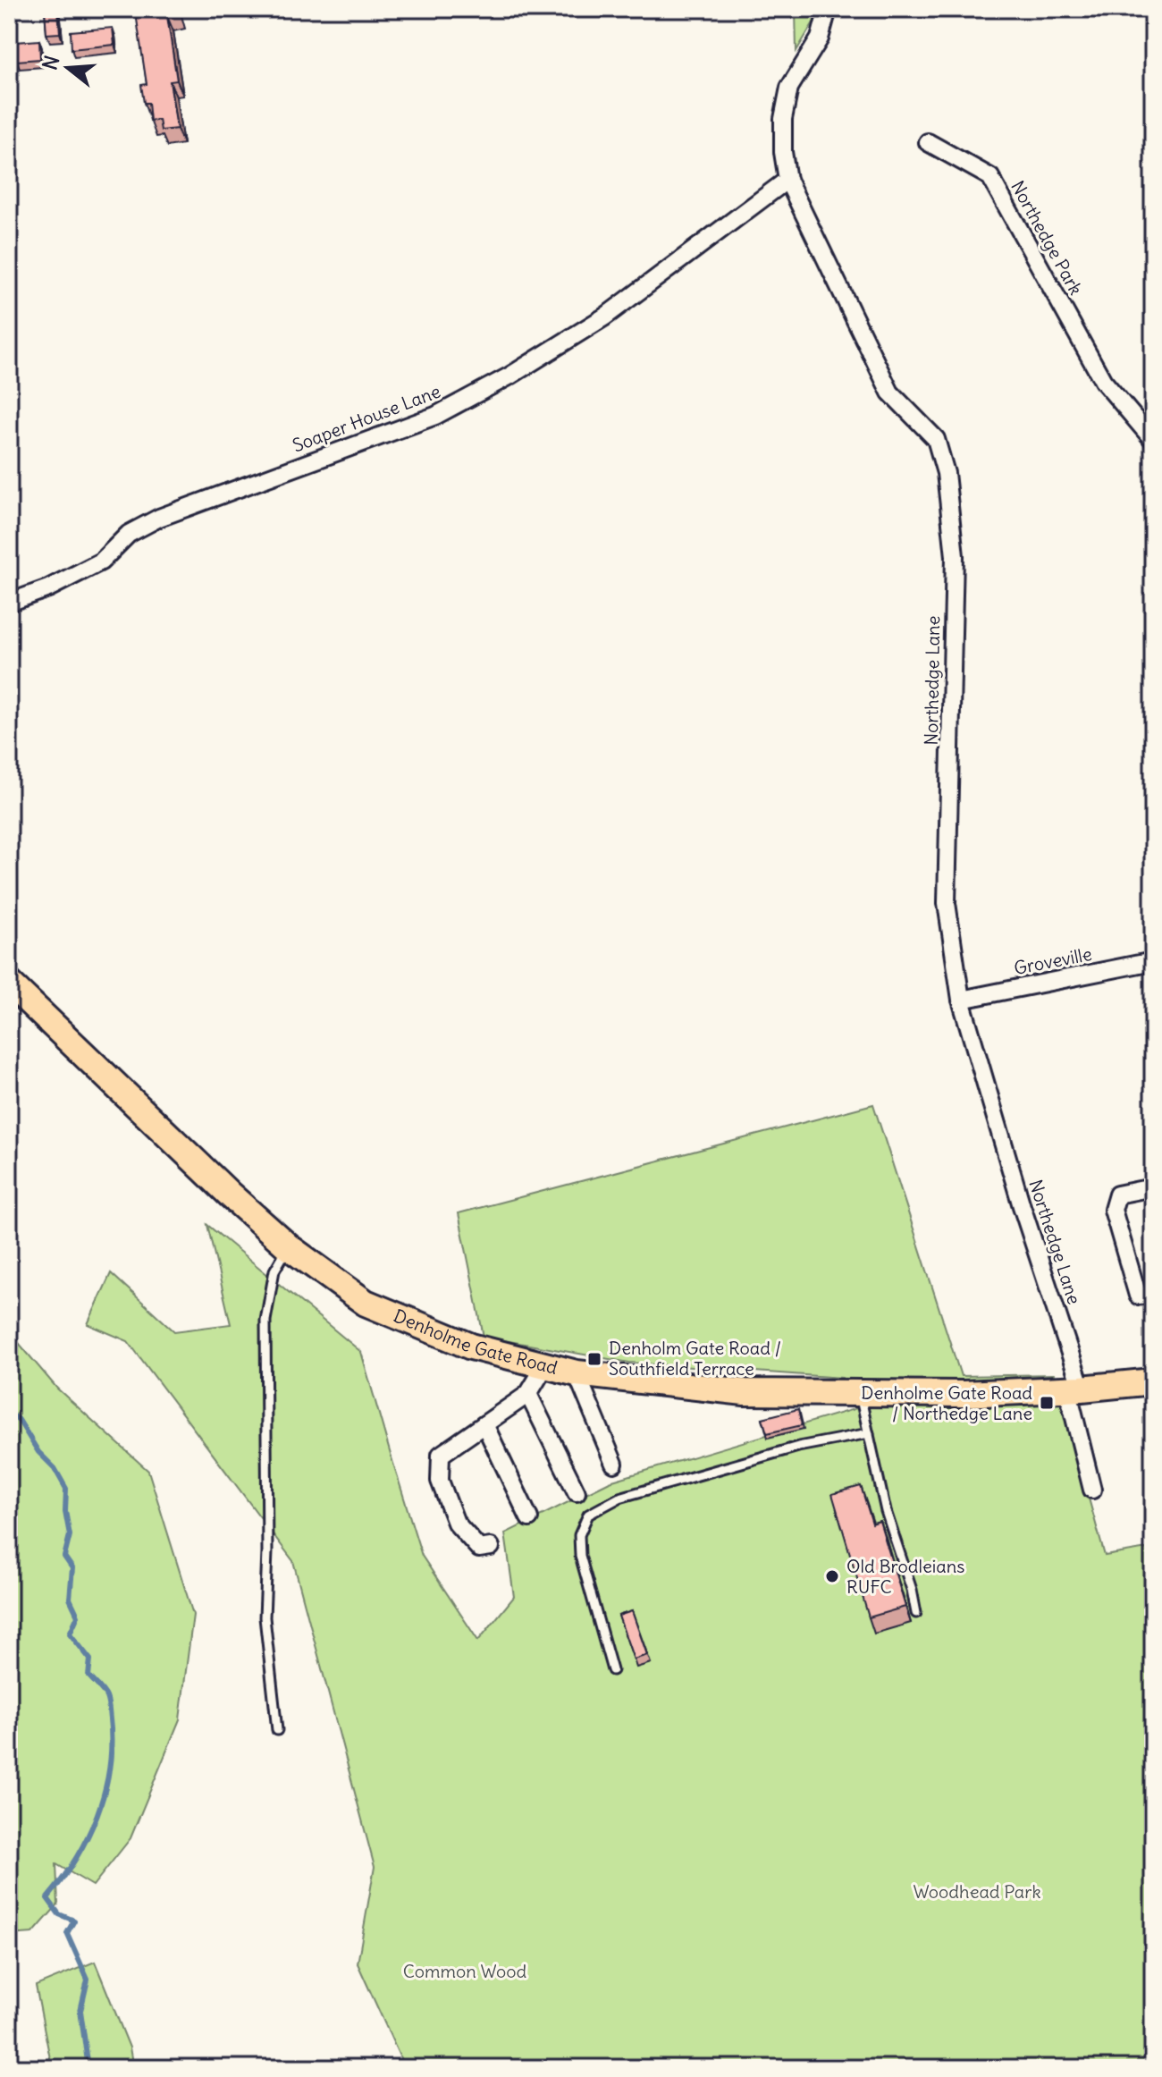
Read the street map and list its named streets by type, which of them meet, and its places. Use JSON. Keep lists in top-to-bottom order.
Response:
{
  "streets": {
    "main road": ["Denholme Gate Road"],
    "street": [
      "Northedge Park",
      "Soaper House Lane",
      "Northedge Lane",
      "Groveville"
    ]
  },
  "crossings": [
    ["Soaper House Lane", "Northedge Lane"],
    ["Northedge Lane", "Groveville"],
    ["Northedge Lane", "Denholme Gate Road"]
  ],
  "parks": ["Woodhead Park", "Common Wood"],
  "places": {
    "transit": ["Denholm Gate Road / Southfield Terrace", "Denholme Gate Road / Northedge Lane"],
    "other": ["Old Brodleians RUFC"]
  },
  "north": "left"
}
